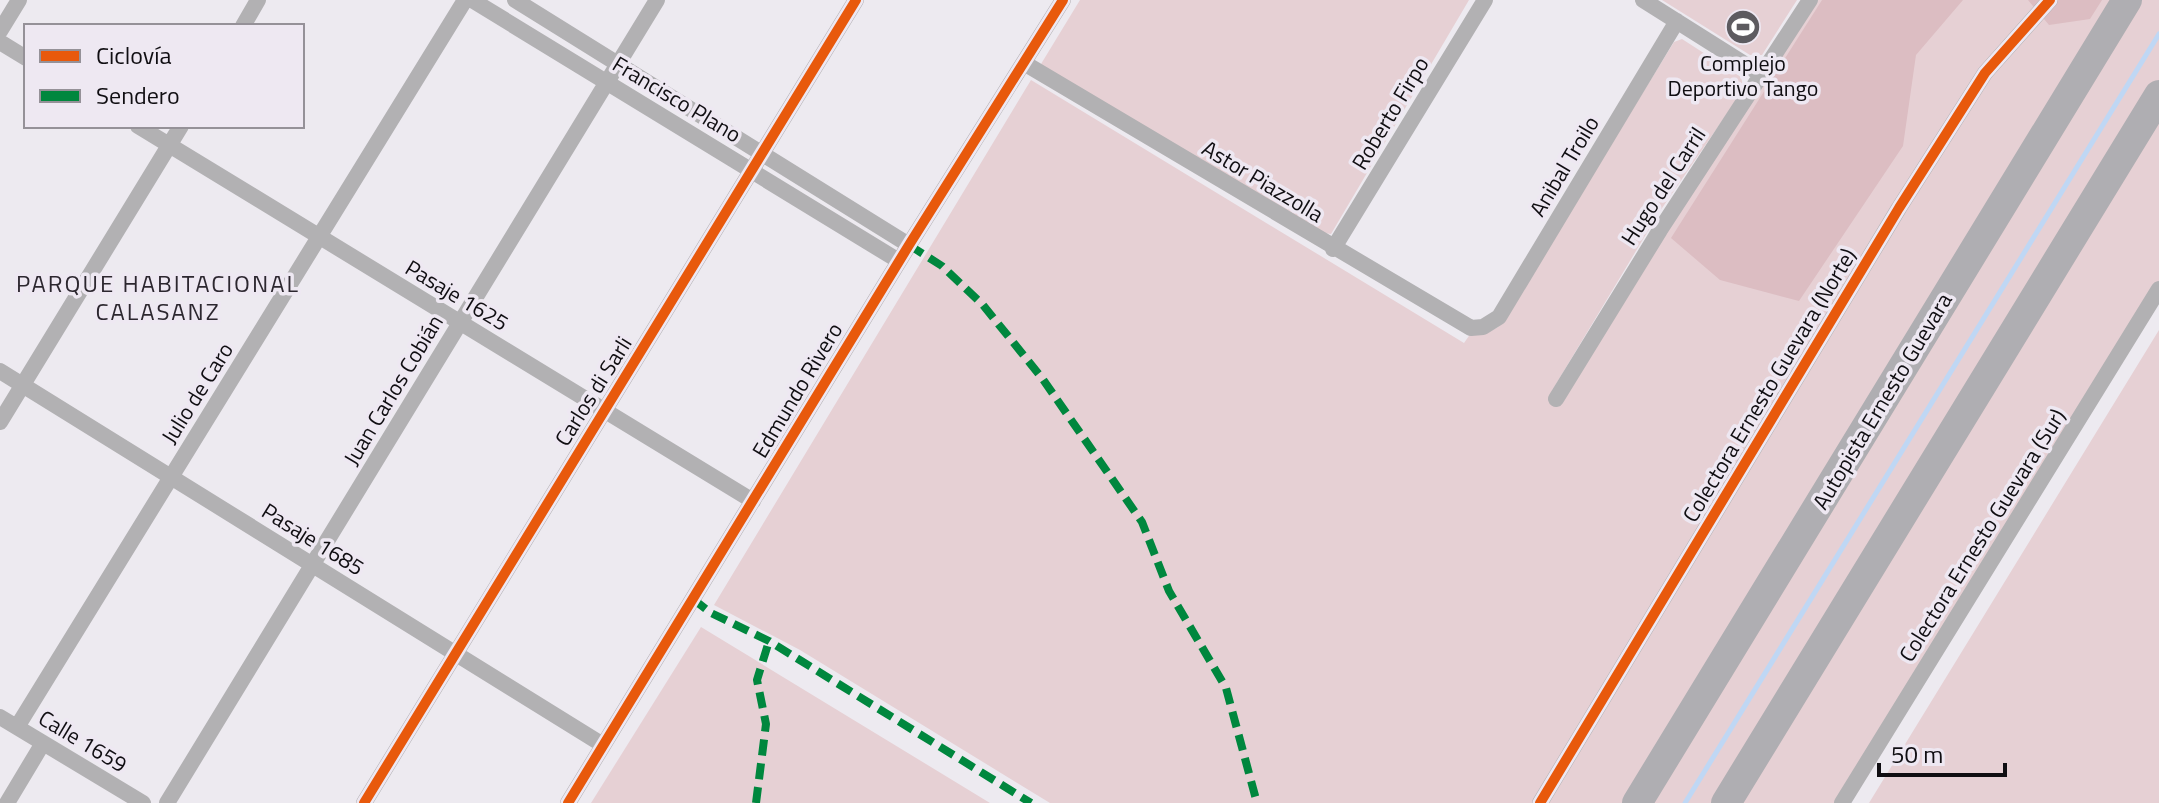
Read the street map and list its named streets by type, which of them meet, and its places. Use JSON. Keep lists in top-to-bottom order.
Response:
{
  "streets": {
    "highway": ["Autopista Ernesto Guevara"],
    "street": [
      "Francisco Plano",
      "Roberto Firpo",
      "Anibal Troilo",
      "Astor Piazzolla",
      "Hugo del Carril",
      "Pasaje 1625",
      "Colectora Ernesto Guevara (Norte)",
      "Juan Carlos Cobián",
      "Edmundo Rivero",
      "Carlos di Sarli",
      "Julio de Caro",
      "Colectora Ernesto Guevara (Sur)",
      "Pasaje 1685",
      "Calle 1659"
    ]
  },
  "crossings": [
    ["Francisco Plano", "Juan Carlos Cobián"],
    ["Francisco Plano", "Edmundo Rivero"],
    ["Francisco Plano", "Carlos di Sarli"],
    ["Roberto Firpo", "Astor Piazzolla"],
    ["Anibal Troilo", "Astor Piazzolla"],
    ["Astor Piazzolla", "Edmundo Rivero"],
    ["Pasaje 1625", "Juan Carlos Cobián"],
    ["Pasaje 1625", "Edmundo Rivero"],
    ["Pasaje 1625", "Carlos di Sarli"],
    ["Pasaje 1625", "Julio de Caro"],
    ["Juan Carlos Cobián", "Pasaje 1685"],
    ["Edmundo Rivero", "Pasaje 1685"],
    ["Carlos di Sarli", "Pasaje 1685"],
    ["Julio de Caro", "Pasaje 1685"],
    ["Julio de Caro", "Calle 1659"]
  ],
  "districts": ["PARQUE HABITACIONAL CALASANZ"],
  "places": {
    "sports": ["Complejo Deportivo Tango"]
  },
  "legend": ["Ciclovía", "Sendero"],
  "scale_bar": "50 m"
}
